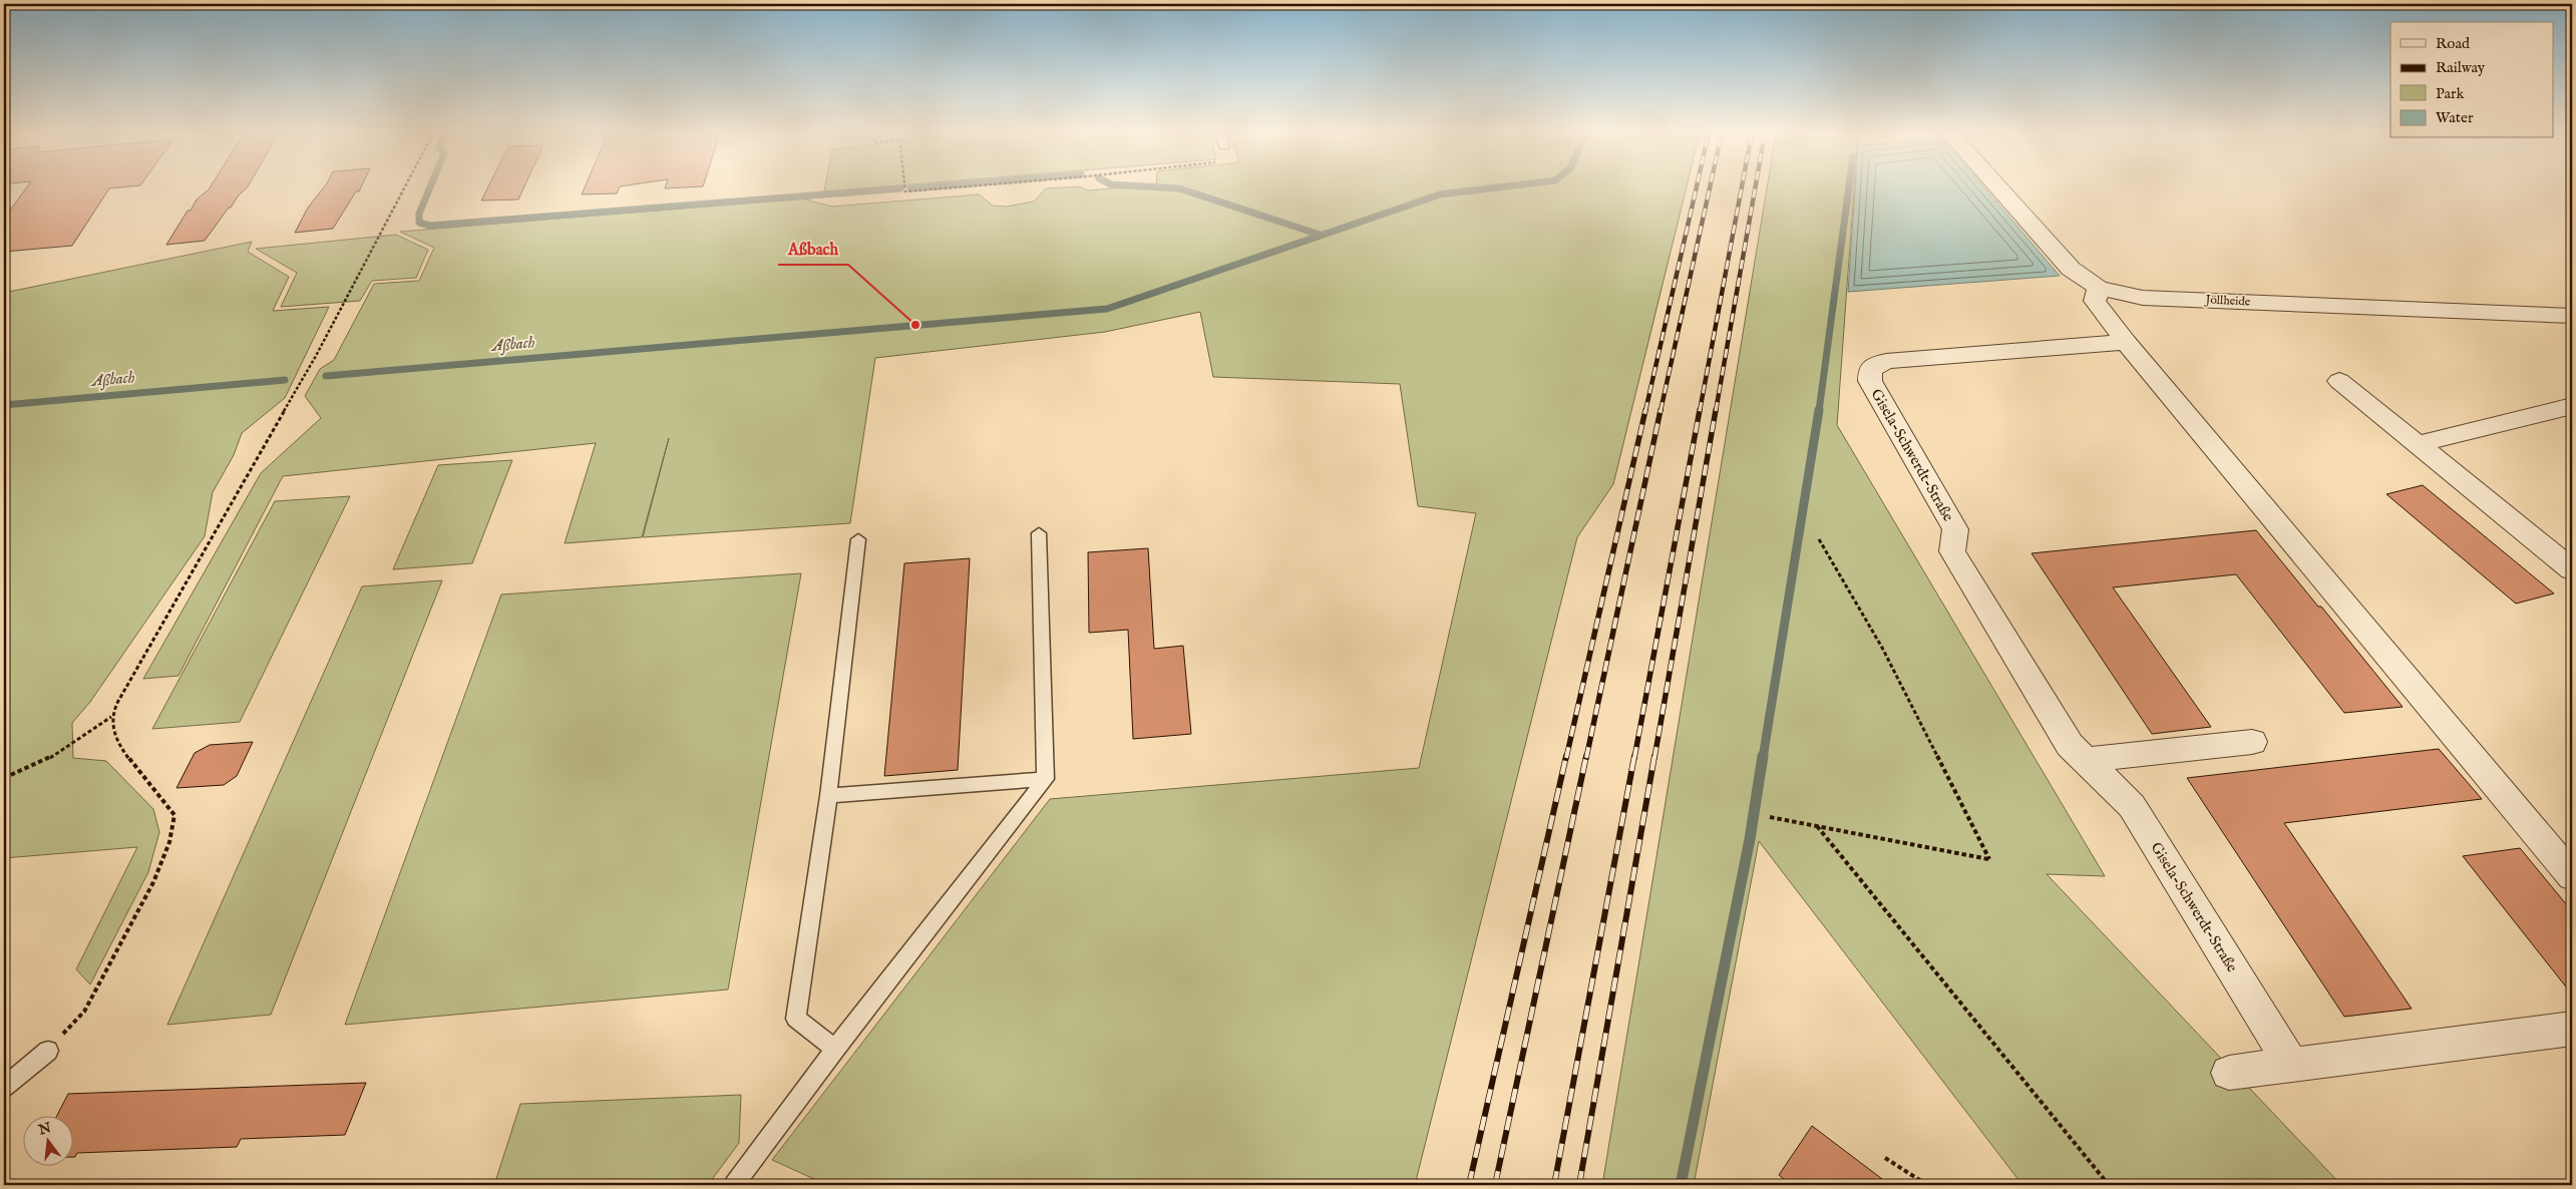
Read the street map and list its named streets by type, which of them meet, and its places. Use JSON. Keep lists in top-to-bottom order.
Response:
{
  "streets": {
    "street": ["Jöllheide", "Gisela-Schwerdt-Straße"]
  },
  "water": ["Aßbach"],
  "places": ["Aßbach"],
  "legend": [
    "Road",
    "Railway",
    "Park",
    "Water"
  ],
  "north": "top"
}
